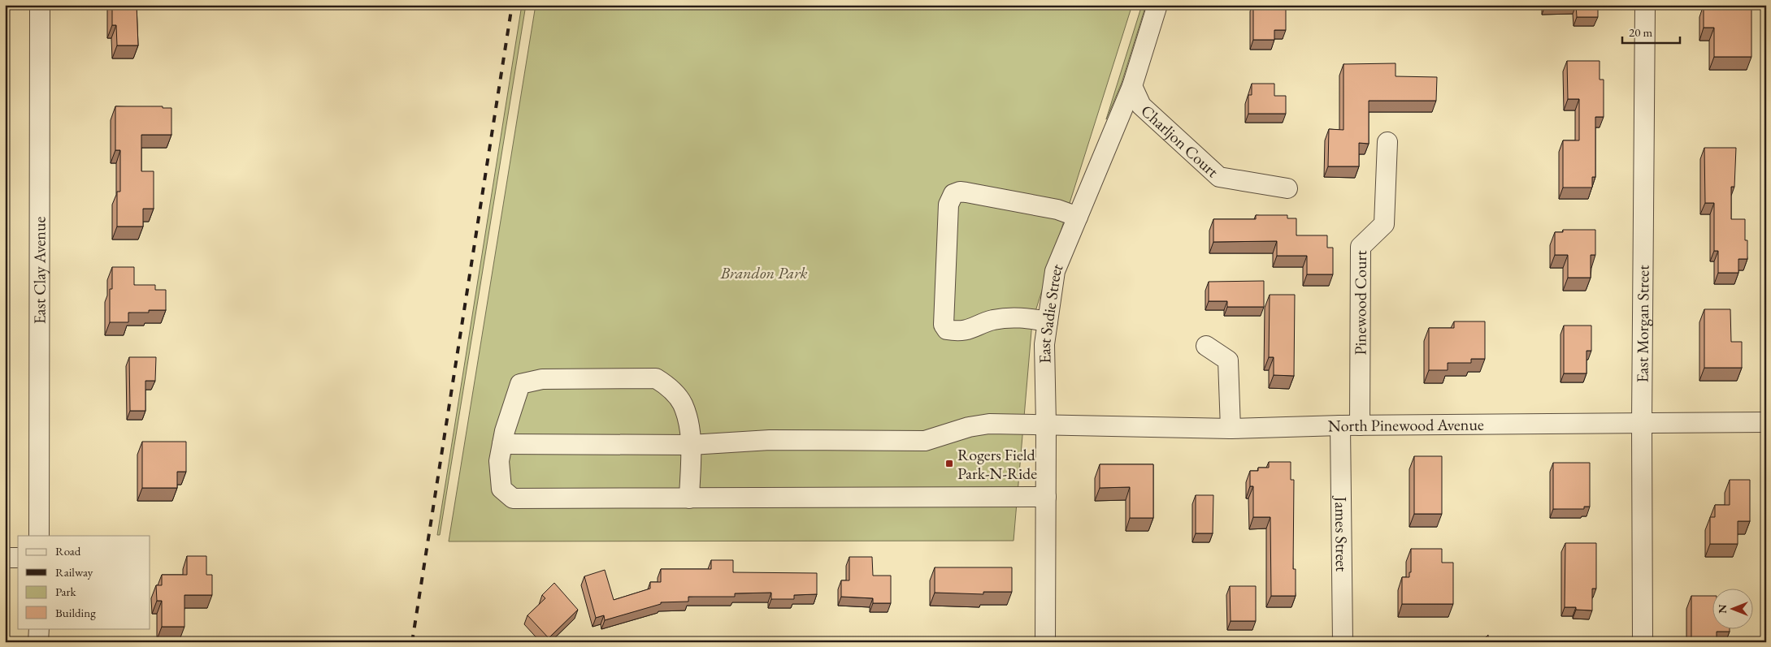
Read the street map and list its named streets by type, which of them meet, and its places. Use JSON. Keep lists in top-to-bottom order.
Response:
{
  "streets": {
    "street": [
      "Charljon Court",
      "East Clay Avenue",
      "Pinewood Court",
      "East Sadie Street",
      "East Morgan Street",
      "North Pinewood Avenue",
      "James Street"
    ]
  },
  "crossings": [
    ["Charljon Court", "East Sadie Street"],
    ["Pinewood Court", "North Pinewood Avenue"],
    ["East Sadie Street", "North Pinewood Avenue"],
    ["East Morgan Street", "North Pinewood Avenue"],
    ["North Pinewood Avenue", "James Street"]
  ],
  "parks": ["Brandon Park"],
  "places": {
    "transit": ["Rogers Field Park-N-Ride"]
  },
  "legend": [
    "Road",
    "Railway",
    "Park",
    "Building"
  ],
  "scale_bar": "20 m",
  "north": "left"
}
